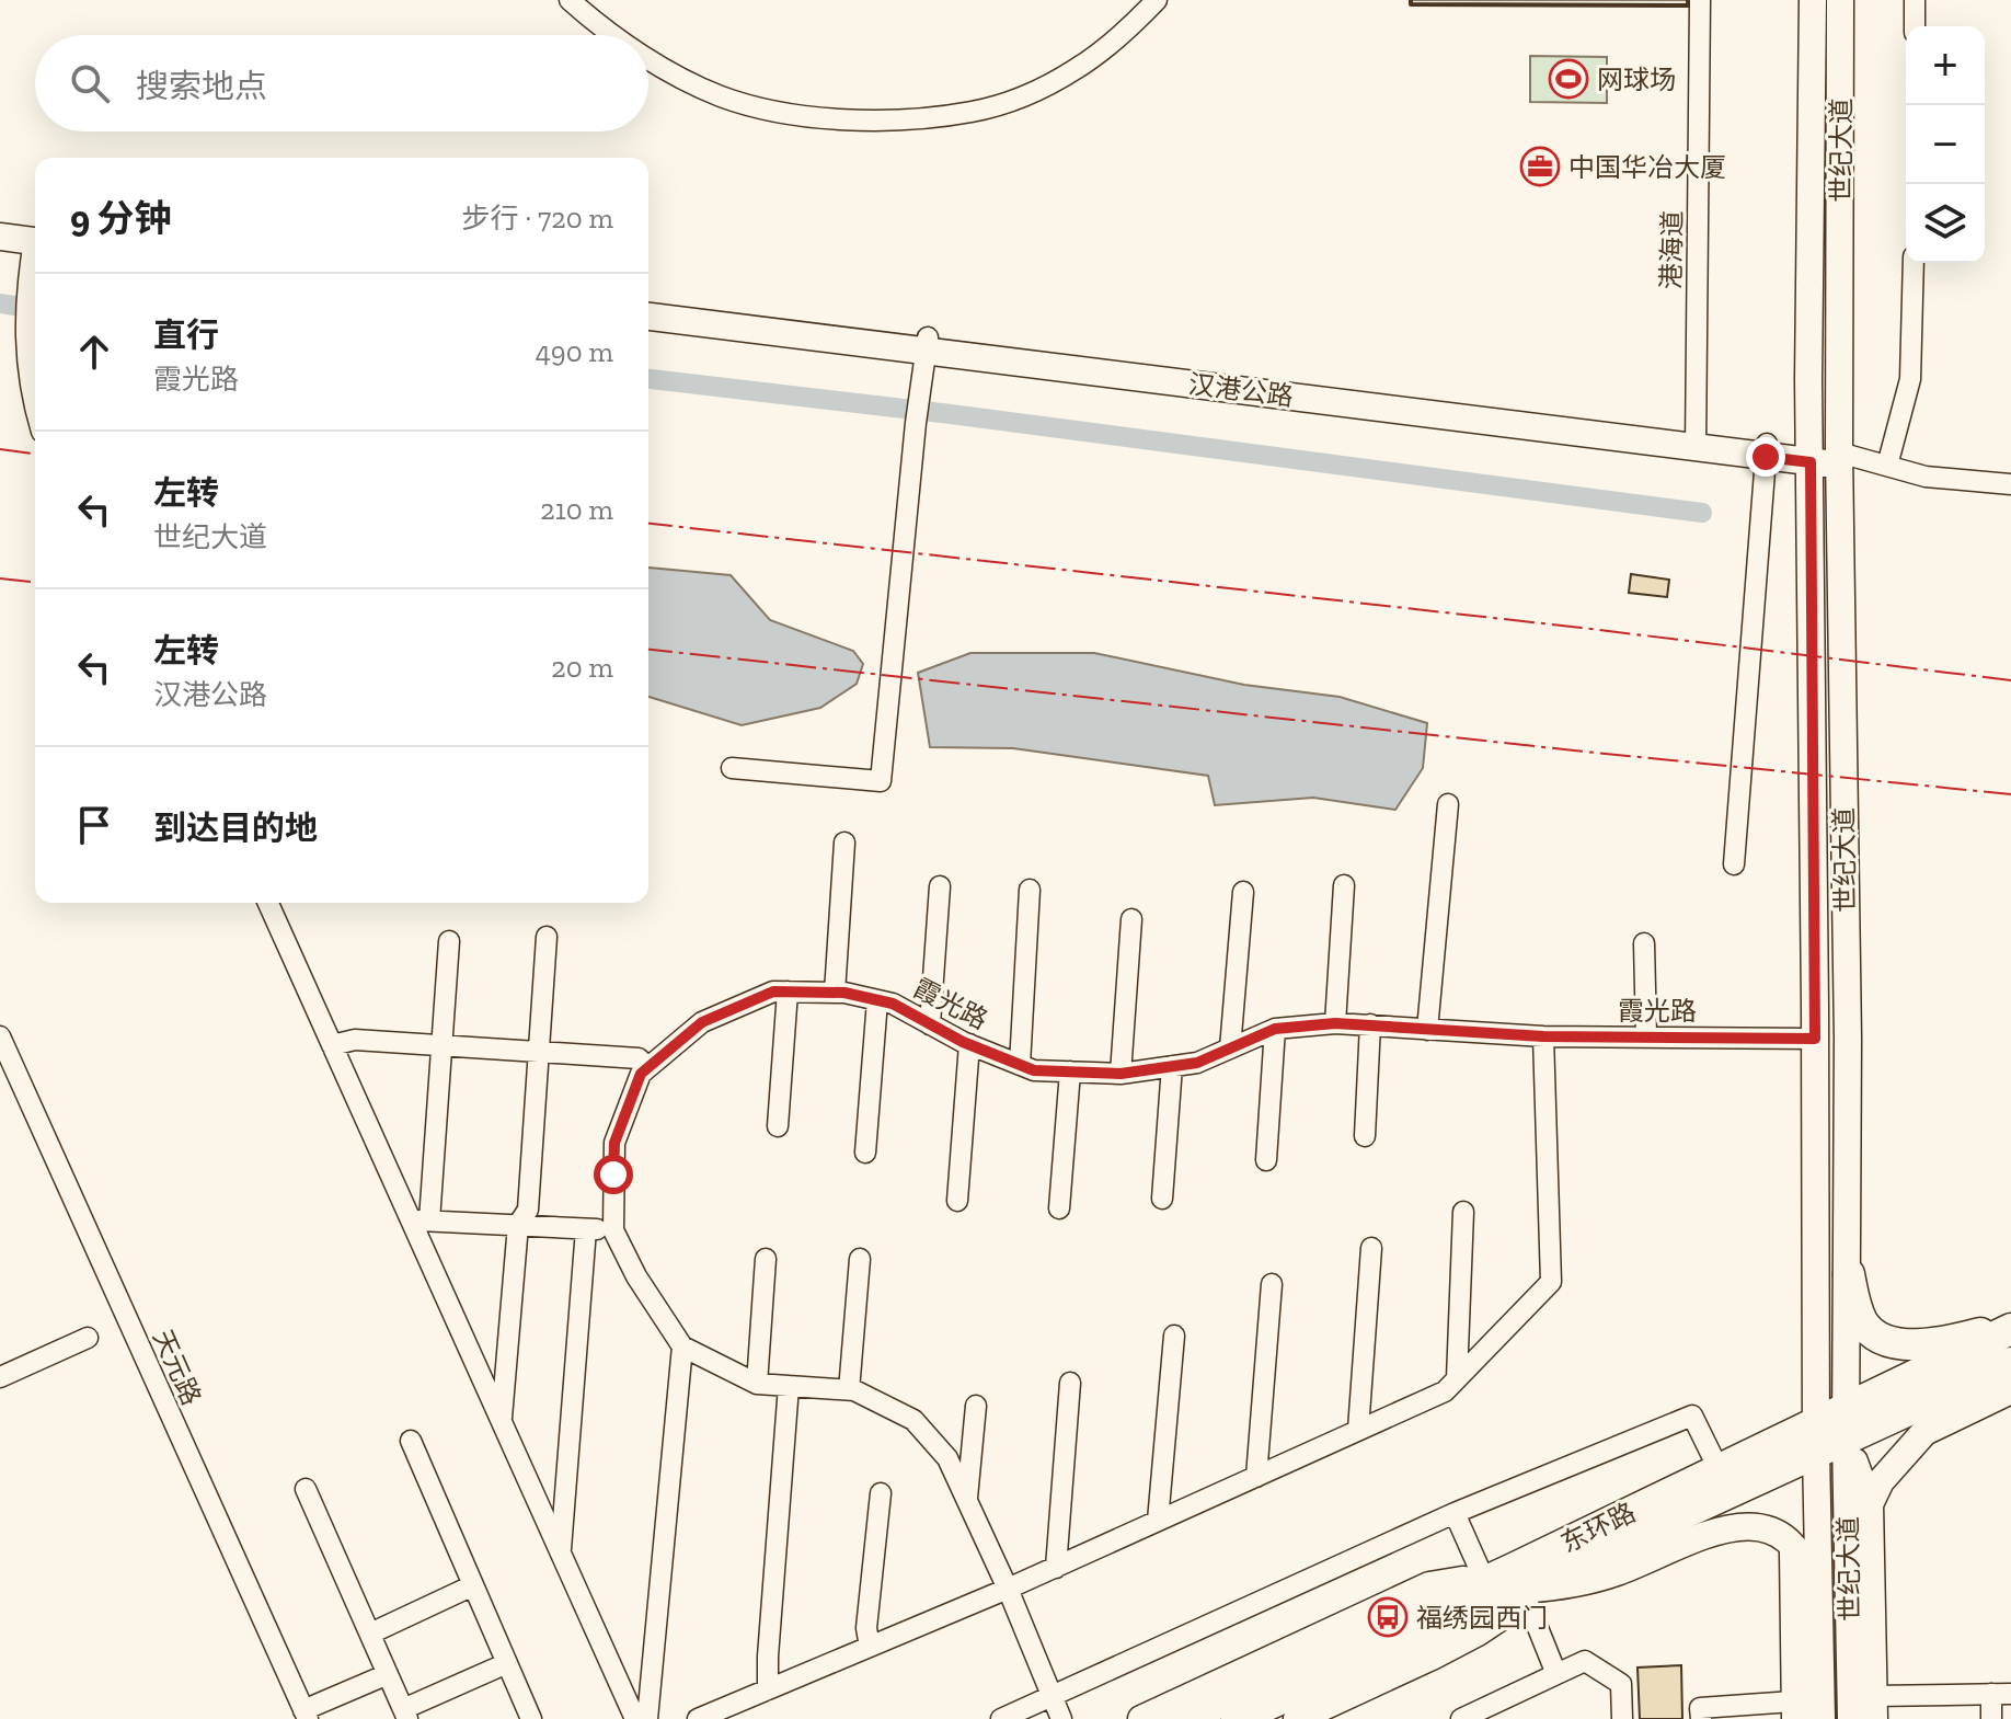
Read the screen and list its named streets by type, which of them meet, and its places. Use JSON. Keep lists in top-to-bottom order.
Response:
{
  "streets": {
    "highway": ["东环路"],
    "main road": ["世纪大道", "汉港公路"],
    "street": ["港海道", "霞光路", "天元路"]
  },
  "crossings": [
    ["世纪大道", "汉港公路"],
    ["世纪大道", "霞光路"],
    ["世纪大道", "东环路"],
    ["港海道", "汉港公路"]
  ],
  "places": {
    "sports": ["网球场"],
    "office": ["中国华冶大厦"],
    "bus stop": ["福绣园西门"]
  },
  "page": {
    "map_buttons": ["+", "−"],
    "search": "搜索地点",
    "heading": ["9 分钟", "步行 · 720 m"],
    "list": [
      ["直行", "霞光路", "490 m"],
      ["左转", "世纪大道", "210 m"],
      ["左转", "汉港公路", "20 m"],
      "到达目的地"
    ]
  }
}
